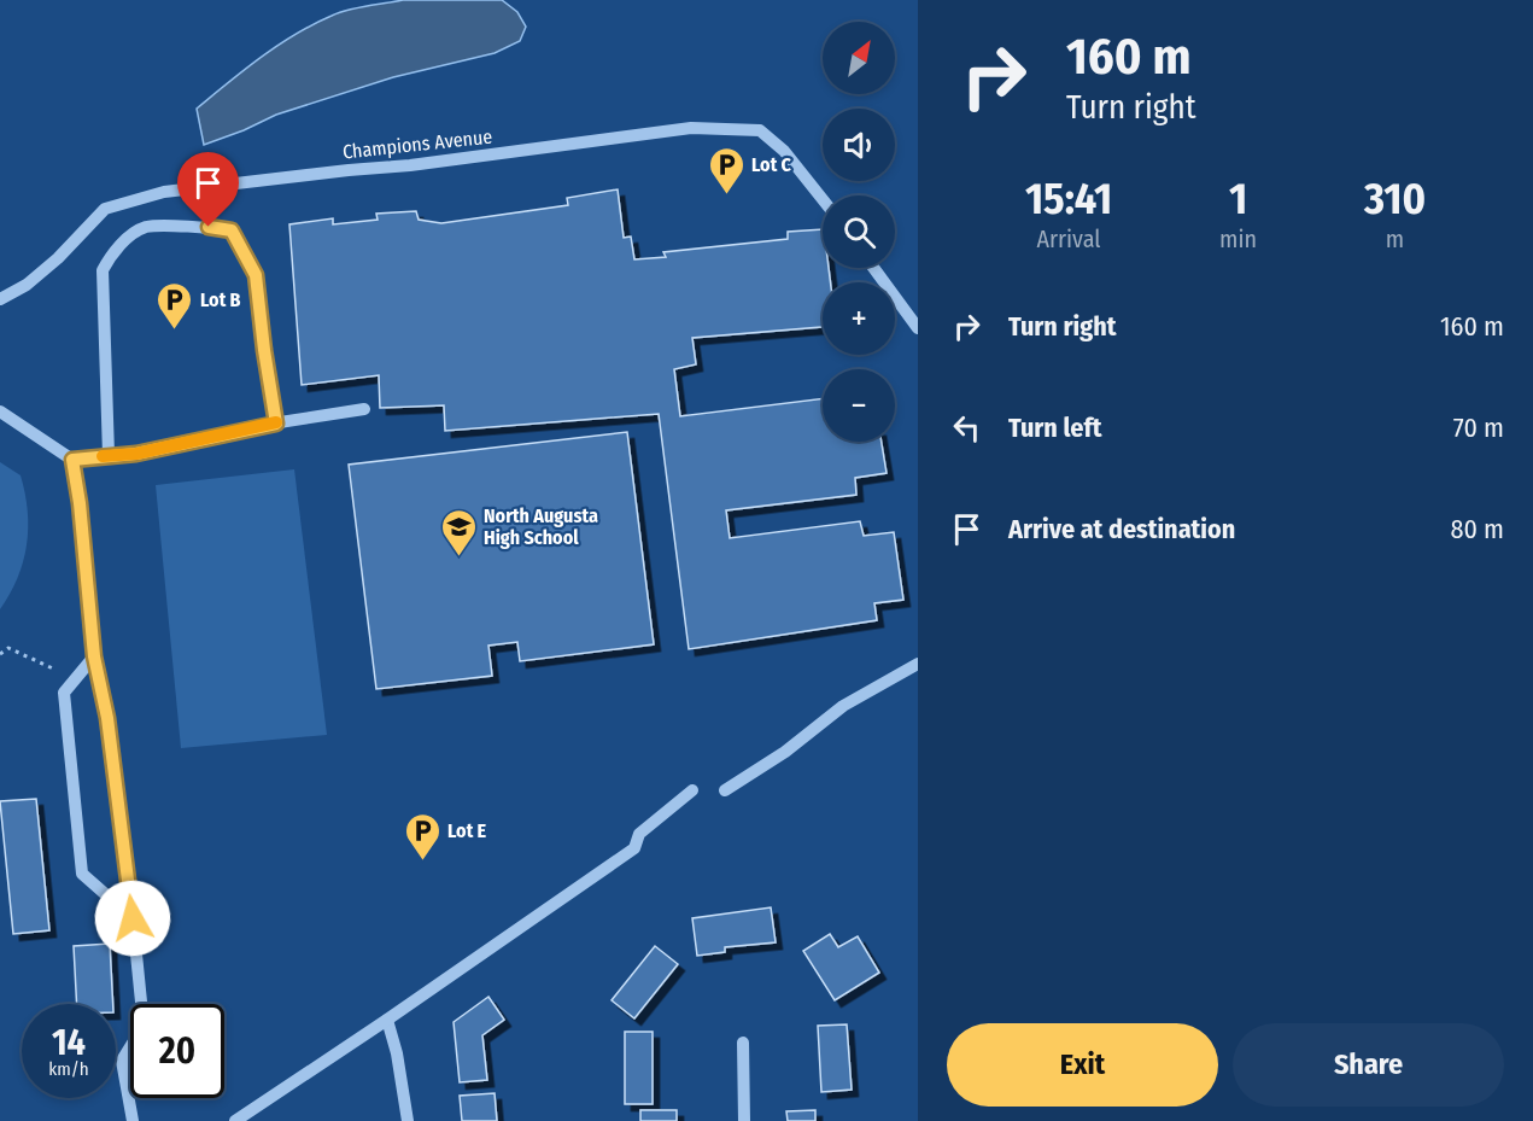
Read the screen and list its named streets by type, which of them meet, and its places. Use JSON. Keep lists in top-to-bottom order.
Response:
{
  "streets": {
    "street": ["Champions Avenue"]
  },
  "places": {
    "parking": ["Lot C", "Lot B", "Lot E"],
    "school or university": ["North Augusta High School"]
  },
  "north": "top right",
  "page": {
    "turn": ["160 m", "Turn right"],
    "map_buttons": ["+", "−"],
    "eta": [
      "15:41",
      "Arrival",
      "1",
      "min",
      "310",
      "m"
    ],
    "list": [
      {
        "name": "Turn right",
        "value": "160 m"
      },
      {
        "name": "Turn left",
        "value": "70 m"
      },
      {
        "name": "Arrive at destination",
        "value": "80 m"
      }
    ],
    "speed": "14 km/h",
    "limit": "20",
    "buttons": ["Exit", "Share"]
  }
}
